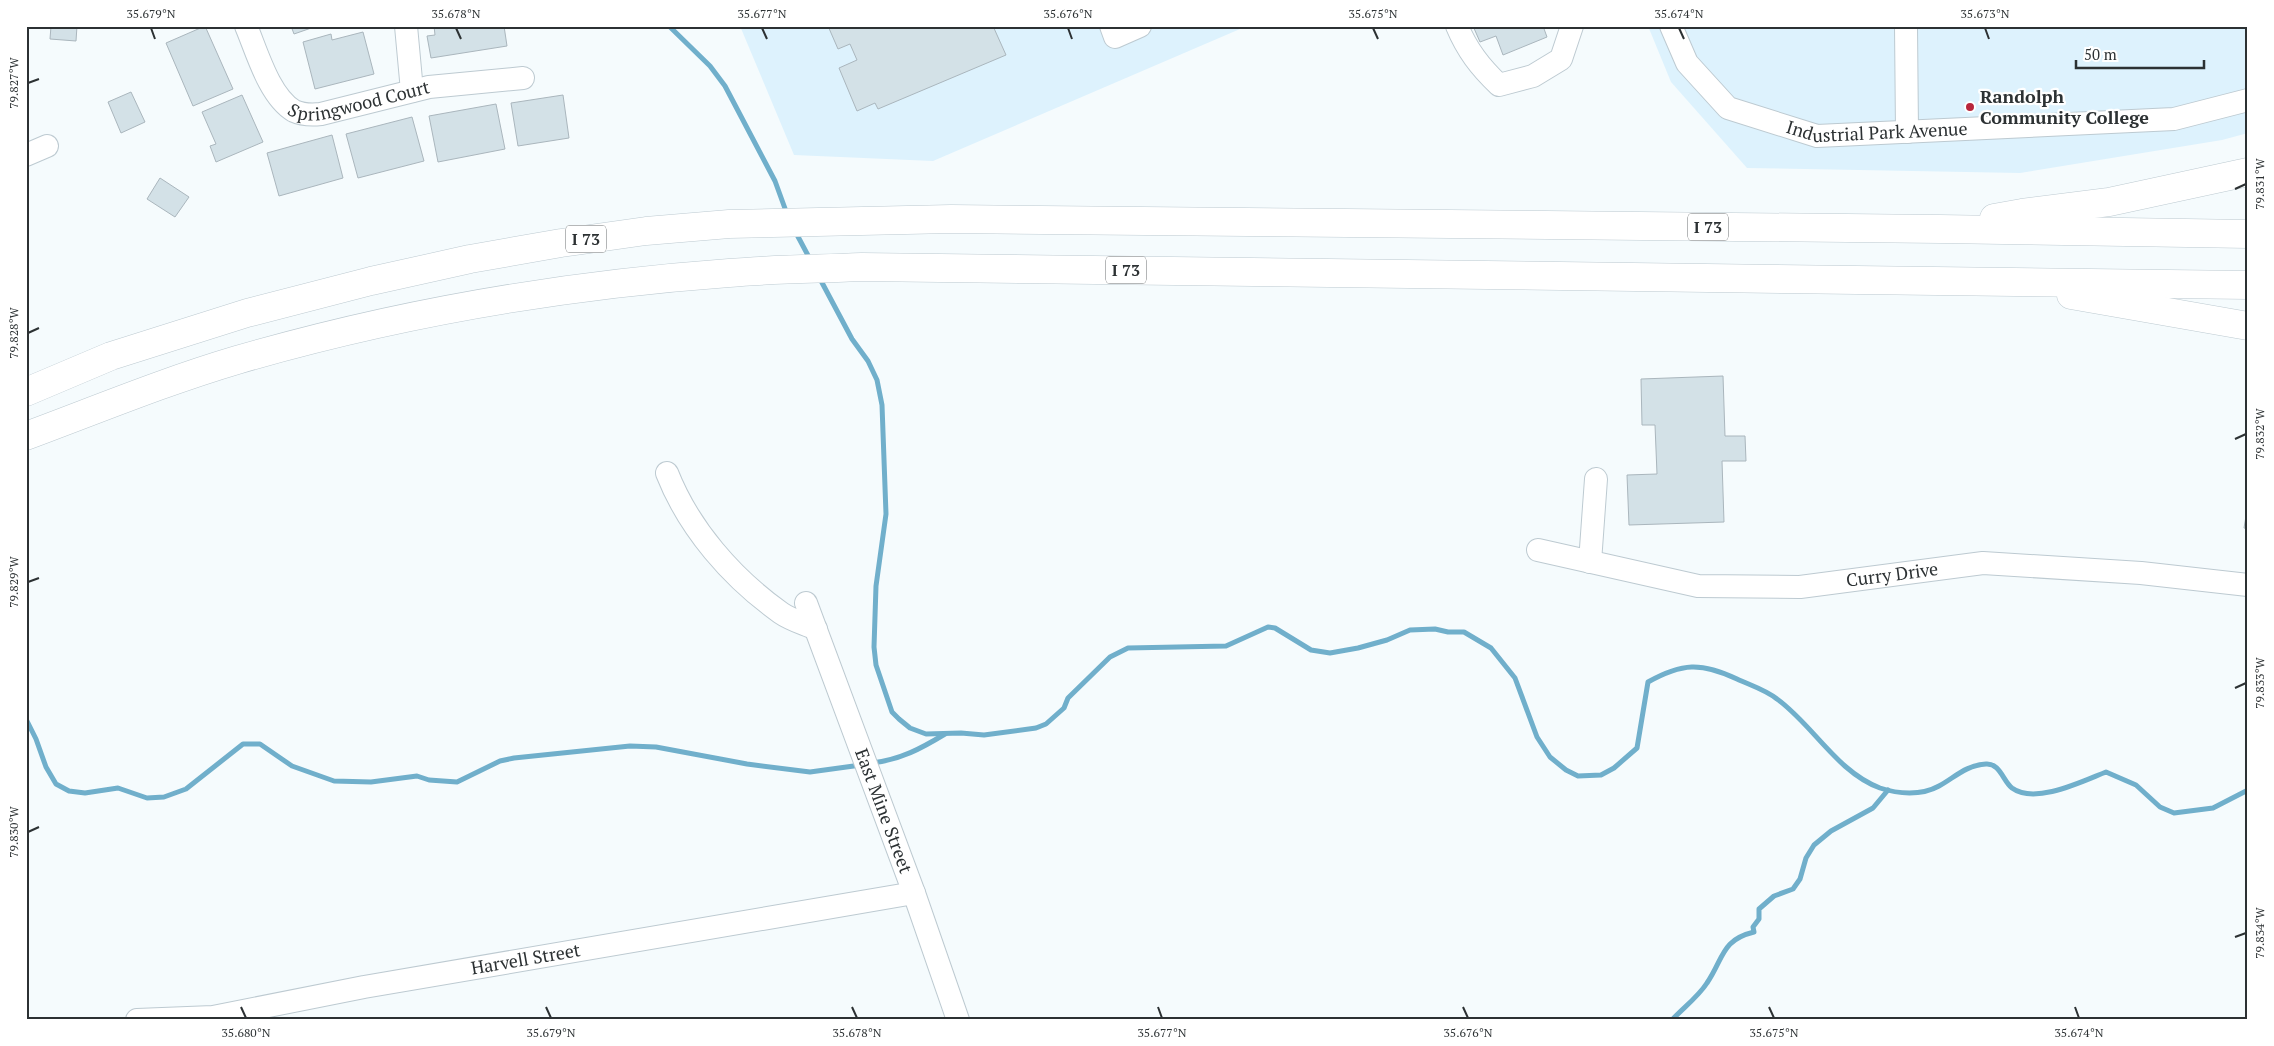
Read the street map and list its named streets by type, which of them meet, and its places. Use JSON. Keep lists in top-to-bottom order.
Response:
{
  "streets": {
    "highway": ["I 73"],
    "street": [
      "Springwood Court",
      "Industrial Park Avenue",
      "Curry Drive",
      "East Mine Street",
      "Harvell Street"
    ]
  },
  "crossings": [
    ["East Mine Street", "Harvell Street"]
  ],
  "places": ["Randolph Community College"],
  "scale_bar": "50 m",
  "coordinates": [
    "35.679°N",
    "35.678°N",
    "35.677°N",
    "35.676°N",
    "35.675°N",
    "35.674°N",
    "35.673°N",
    "79.827°W",
    "79.831°W",
    "79.828°W",
    "79.832°W",
    "79.829°W",
    "79.833°W",
    "79.830°W",
    "79.834°W",
    "35.680°N"
  ]
}
